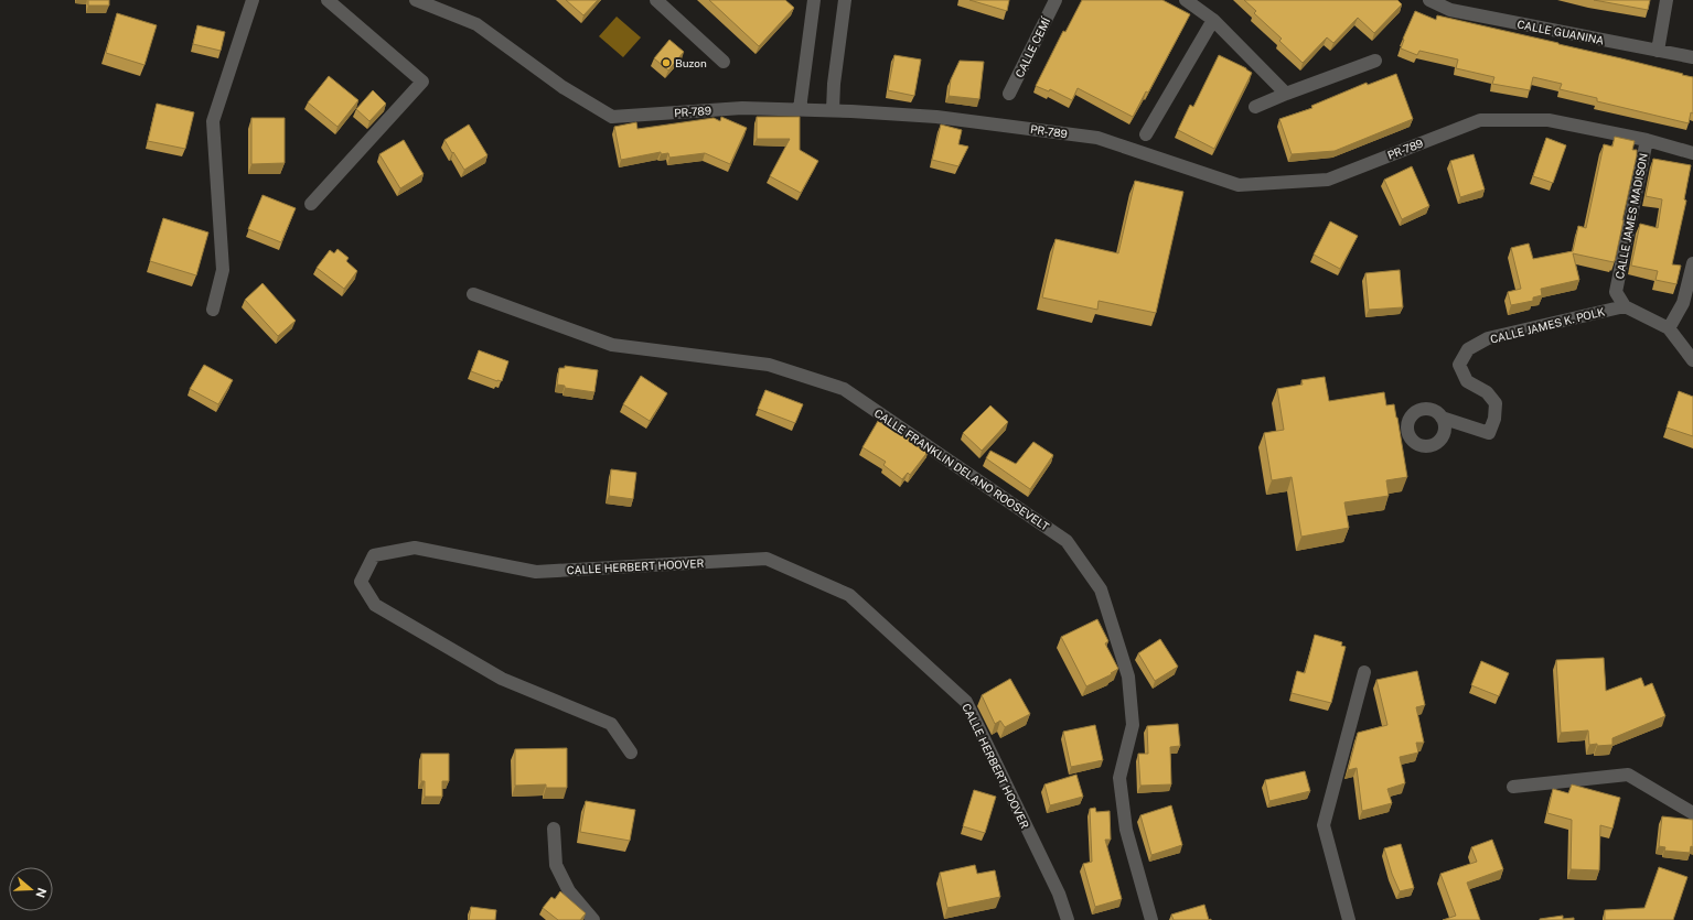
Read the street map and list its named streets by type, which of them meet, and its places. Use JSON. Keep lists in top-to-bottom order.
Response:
{
  "streets": {
    "street": [
      "CALLE GUANINA",
      "CALLE CEMÍ",
      "PR-789",
      "CALLE JAMES MADISON",
      "CALLE JAMES K. POLK",
      "CALLE FRANKLIN DELANO ROOSEVELT",
      "CALLE HERBERT HOOVER"
    ]
  },
  "crossings": [
    ["PR-789", "CALLE JAMES MADISON"],
    ["CALLE JAMES MADISON", "CALLE JAMES K. POLK"]
  ],
  "places": ["Buzon"],
  "north": "right"
}
